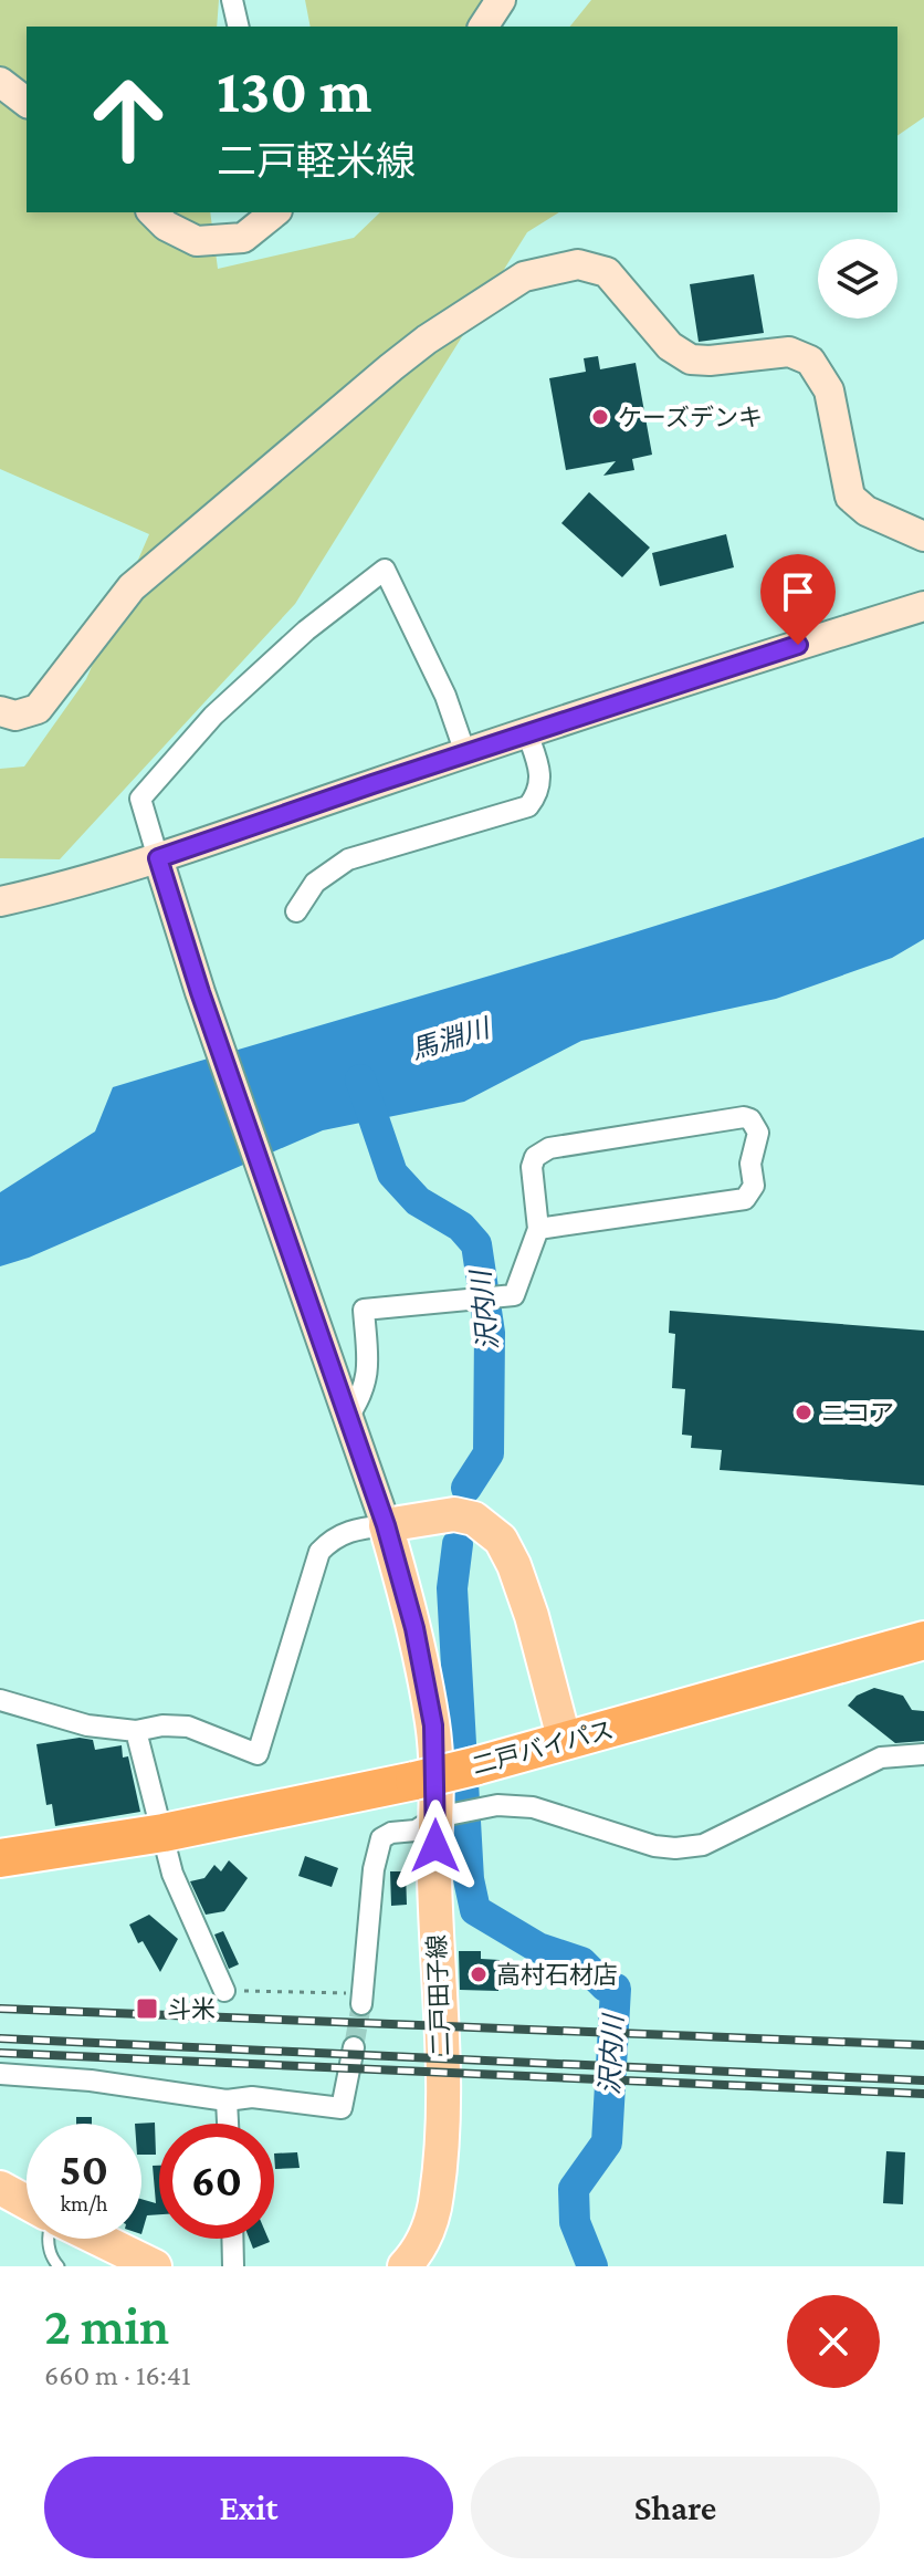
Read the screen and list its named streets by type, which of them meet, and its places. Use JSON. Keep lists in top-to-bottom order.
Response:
{
  "streets": {
    "highway": ["二戸バイパス"],
    "main road": ["二戸田子線"]
  },
  "water": ["馬淵川", "沢内川"],
  "places": {
    "other": ["ケーズデンキ", "ニコア", "高村石材店"],
    "transit": ["斗米"]
  },
  "page": {
    "turn": ["130 m", "二戸軽米線"],
    "speed": "50 km/h",
    "limit": "60",
    "heading": ["2 min", "660 m · 16:41"],
    "buttons": ["Exit", "Share"]
  }
}
